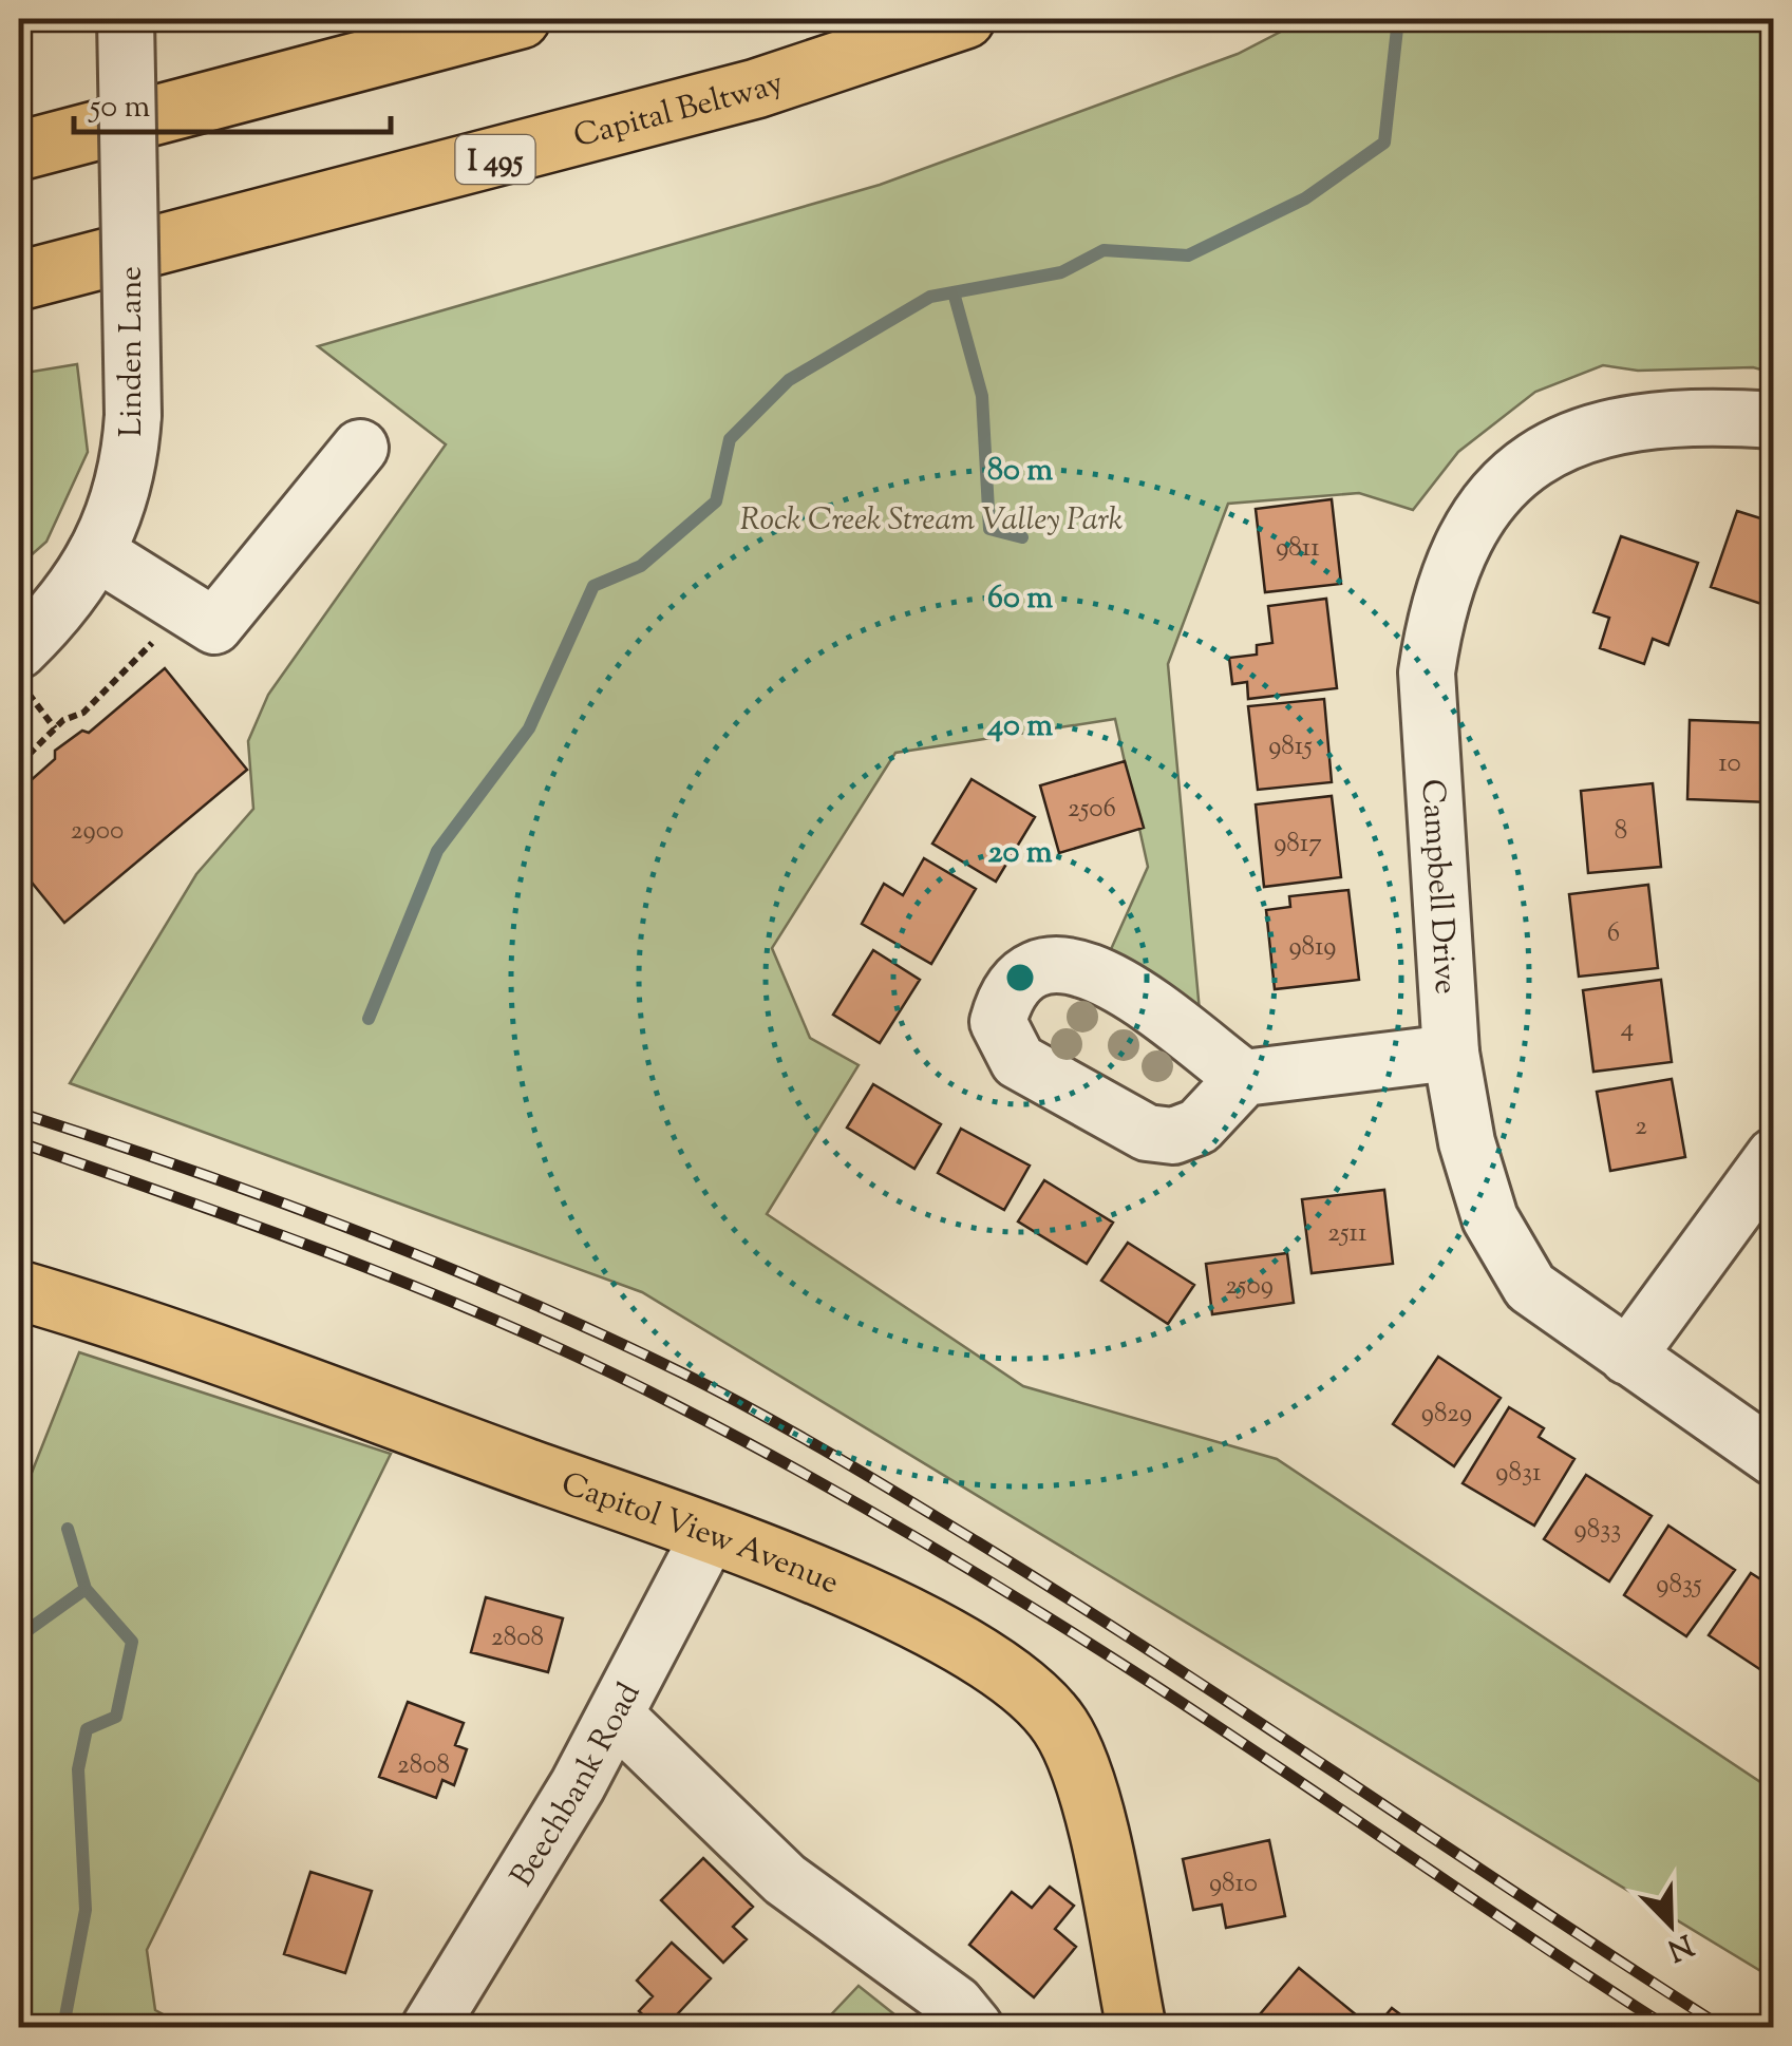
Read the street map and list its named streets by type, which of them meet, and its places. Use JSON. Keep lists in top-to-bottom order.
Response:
{
  "streets": {
    "main road": ["Capital Beltway", "I 495", "Capitol View Avenue"],
    "street": ["Linden Lane", "Campbell Drive", "Beechbank Road"]
  },
  "crossings": [
    ["Capitol View Avenue", "Beechbank Road"]
  ],
  "parks": ["Rock Creek Stream Valley Park"],
  "house_numbers": [
    "9811",
    "9815",
    "10",
    "2506",
    "2900",
    "8",
    "9817",
    "6",
    "9819",
    "4",
    "2",
    "2511",
    "2509",
    "9829",
    "9831",
    "9833",
    "9835",
    "2808",
    "2808",
    "9810"
  ],
  "scale_bar": "50 m",
  "north": "bottom right",
  "rings": [
    "80 m",
    "60 m",
    "40 m",
    "20 m"
  ]
}
